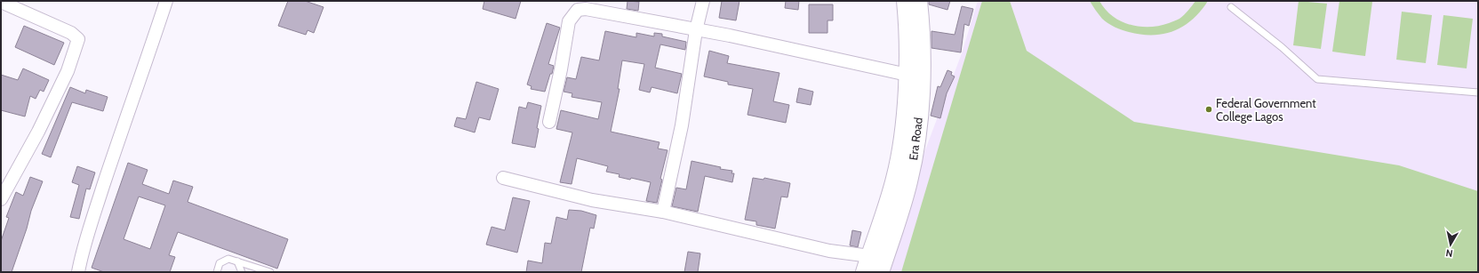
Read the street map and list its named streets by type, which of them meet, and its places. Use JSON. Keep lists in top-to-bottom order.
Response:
{
  "streets": {
    "main road": ["Era Road"]
  },
  "places": ["Federal Government College Lagos"],
  "north": "bottom"
}
